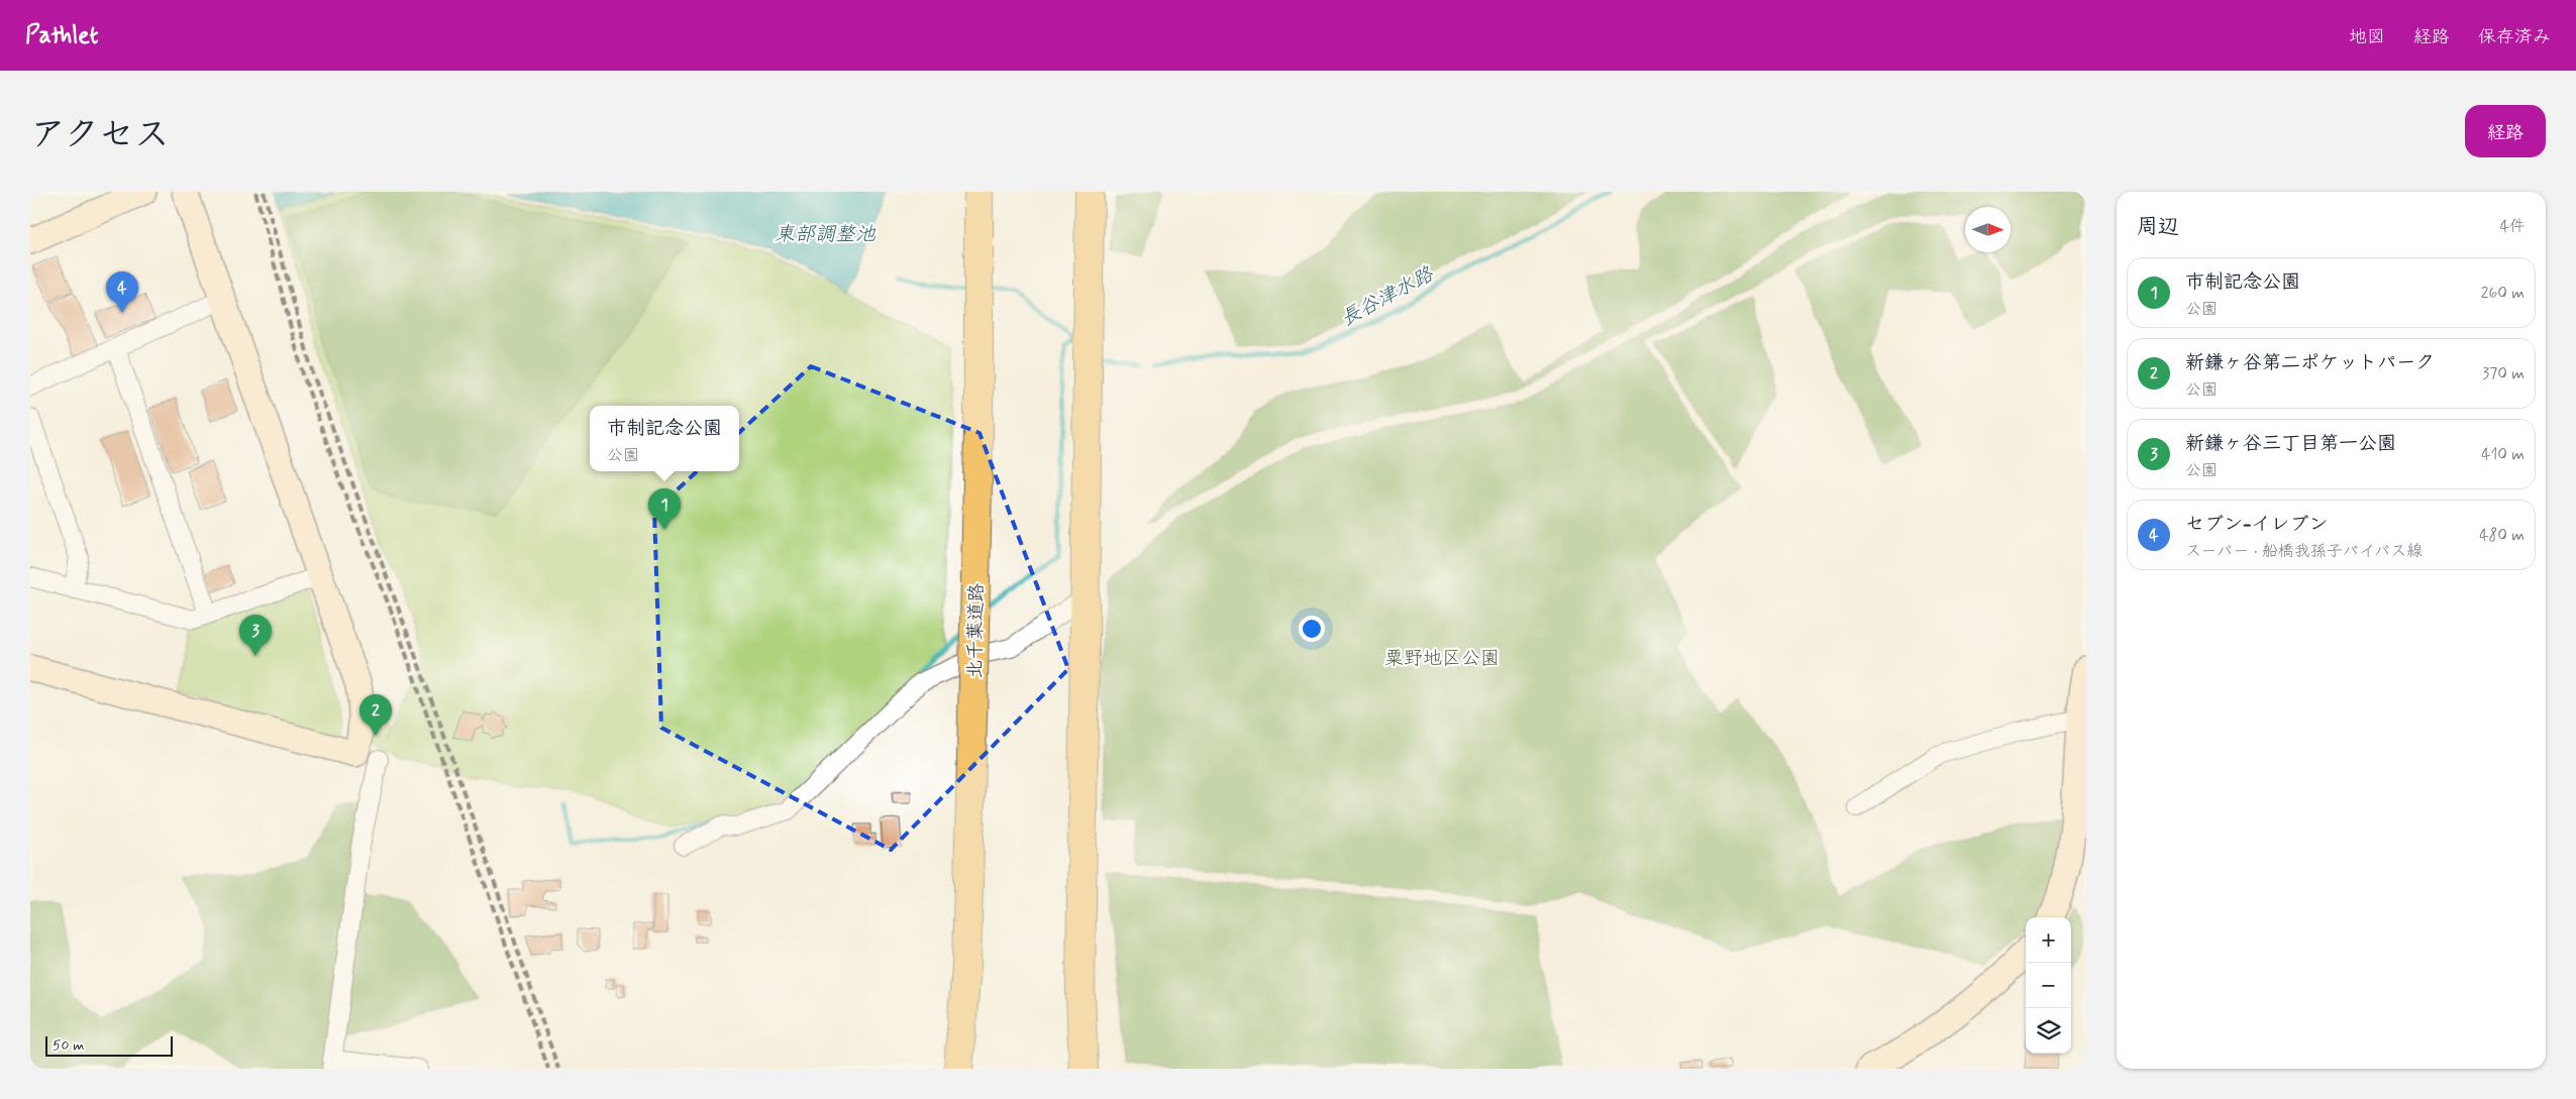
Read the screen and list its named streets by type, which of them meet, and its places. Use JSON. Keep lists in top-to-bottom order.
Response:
{
  "streets": {
    "highway": ["北千葉道路"]
  },
  "water": ["東部調整池", "長谷津水路"],
  "parks": ["粟野地区公園"],
  "scale_bar": "50 m",
  "north": "right",
  "page": {
    "header": "Pathlet",
    "nav": ["地図", "経路", "保存済み"],
    "title": "アクセス",
    "buttons": "経路",
    "heading": ["周辺", "4件"],
    "list": [
      {
        "mark": "1",
        "name": "市制記念公園",
        "note": "公園",
        "value": "260 m"
      },
      {
        "mark": "2",
        "name": "新鎌ヶ谷第二ポケットパーク",
        "note": "公園",
        "value": "370 m"
      },
      {
        "mark": "3",
        "name": "新鎌ヶ谷三丁目第一公園",
        "note": "公園",
        "value": "410 m"
      },
      {
        "mark": "4",
        "name": "セブン-イレブン",
        "note": "スーパー · 船橋我孫子バイパス線",
        "value": "480 m"
      }
    ],
    "pins": [
      "4",
      "1",
      "3",
      "2"
    ],
    "popup": ["市制記念公園", "公園"],
    "map_buttons": ["+", "−"],
    "scale": "50 m"
  }
}
